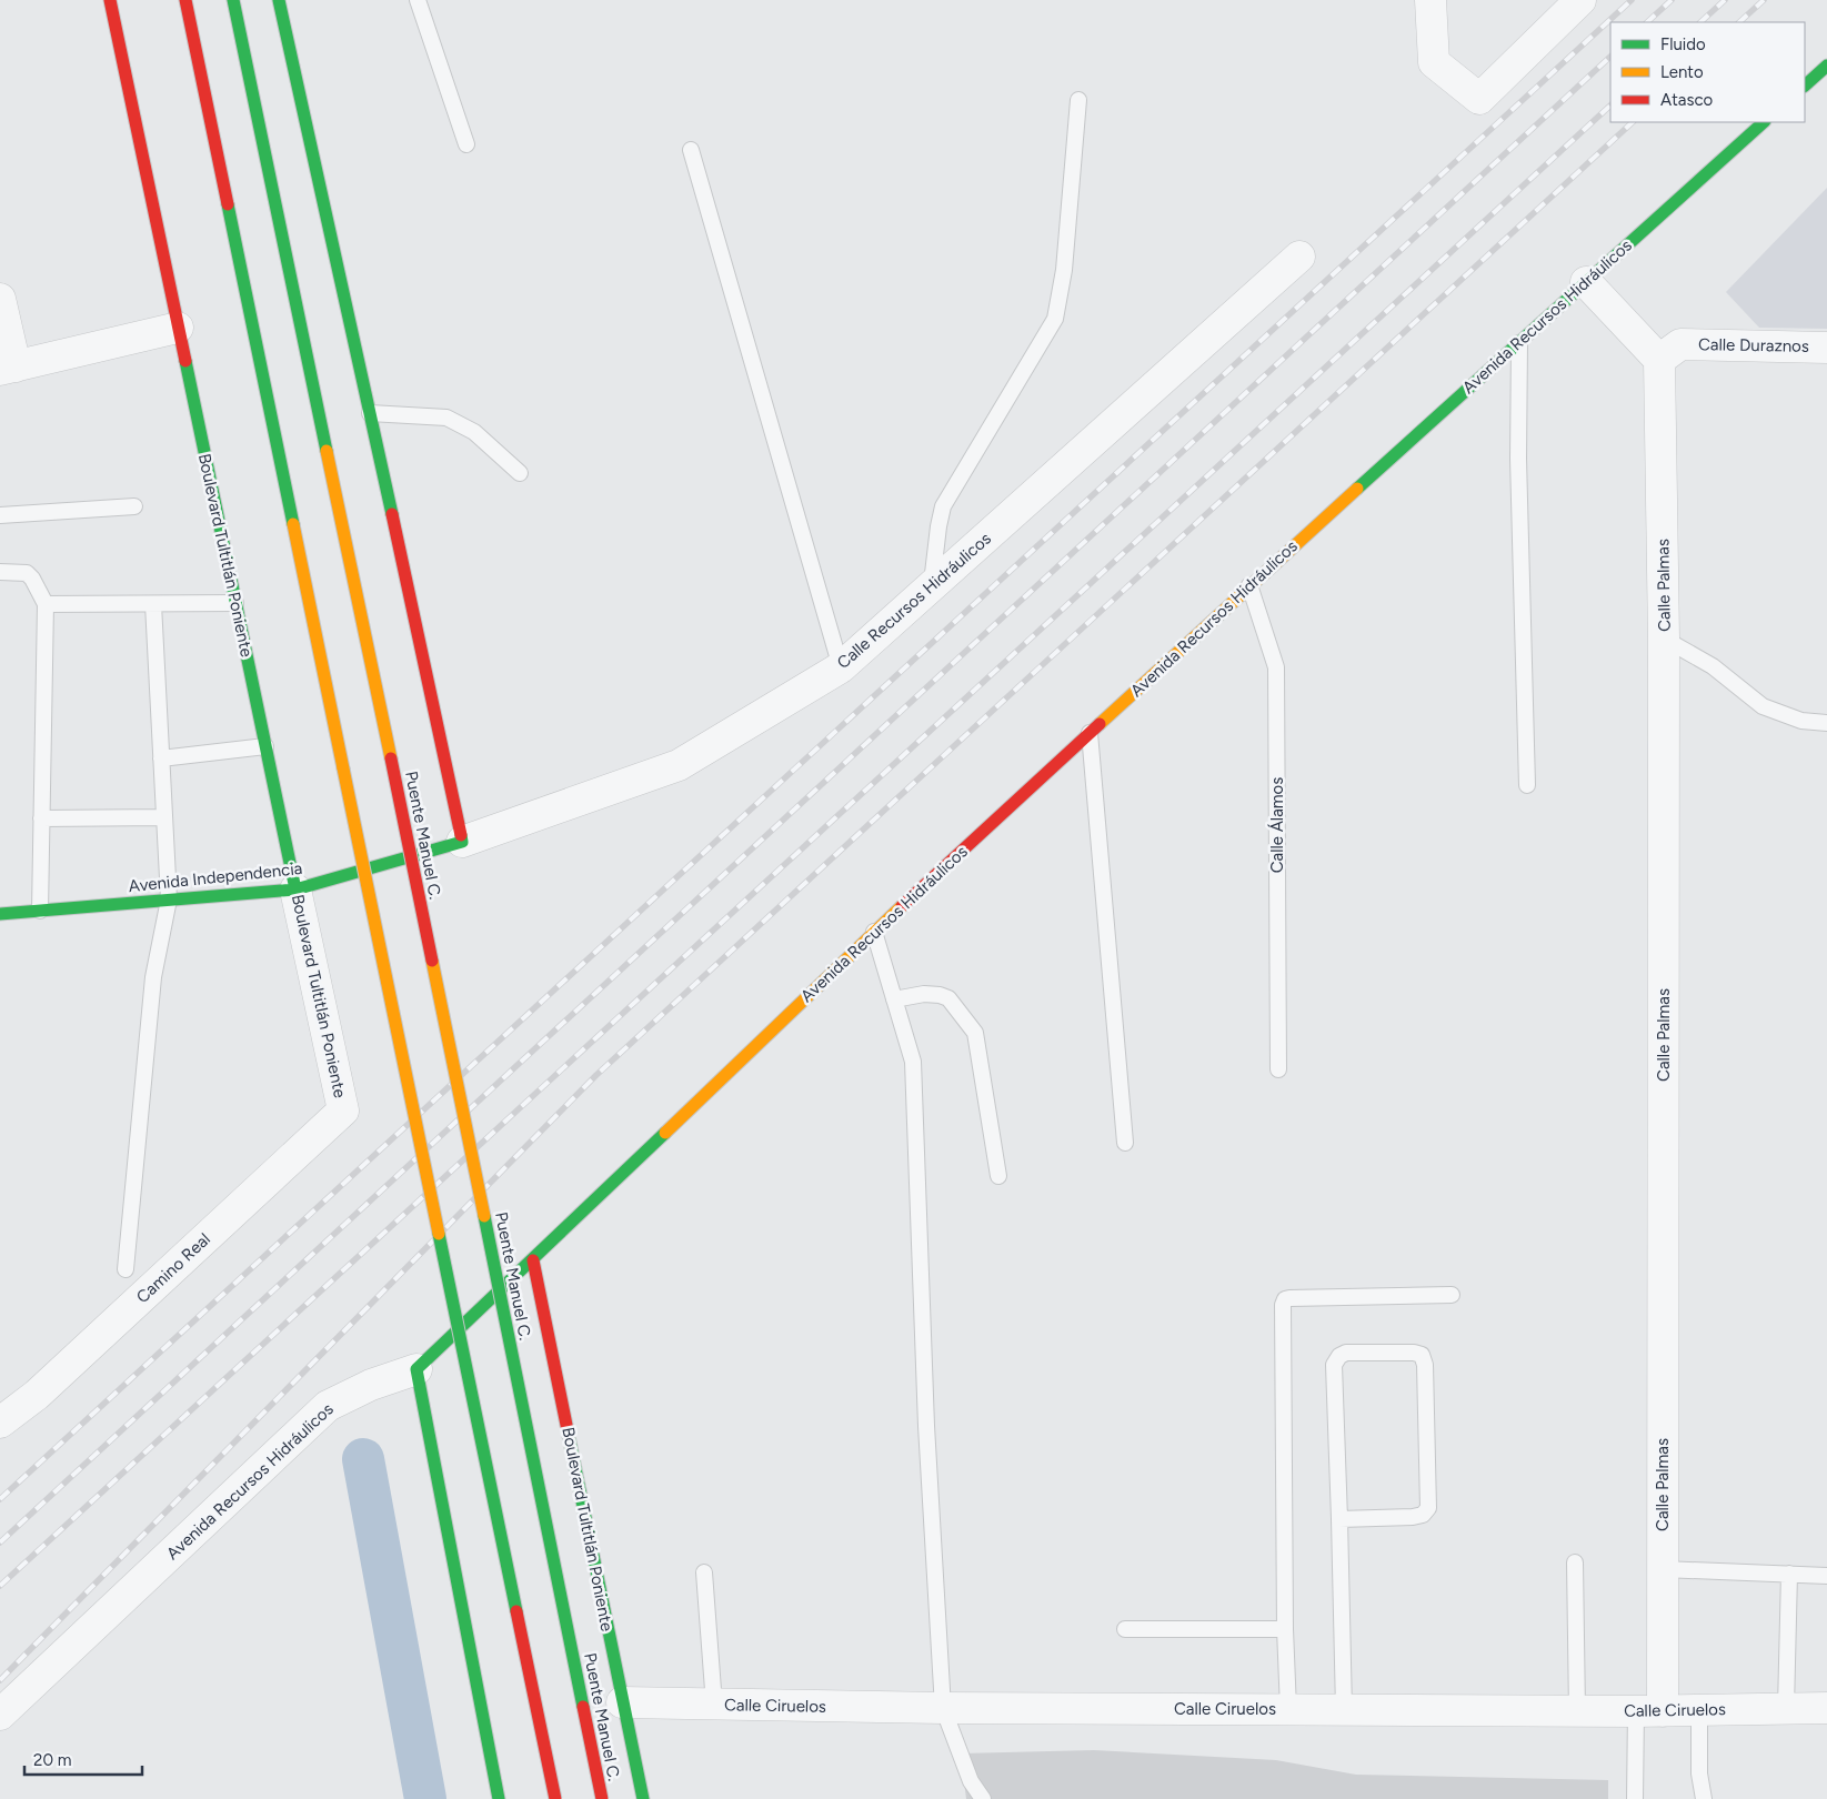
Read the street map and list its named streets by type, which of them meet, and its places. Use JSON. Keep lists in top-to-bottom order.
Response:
{
  "streets": {
    "main road": [
      "Avenida Recursos Hidráulicos",
      "Boulevard Tultitlán Poniente",
      "Puente Manuel C.",
      "Avenida Independencia"
    ],
    "street": [
      "Calle Duraznos",
      "Calle Palmas",
      "Calle Recursos Hidráulicos",
      "Camino Real",
      "Calle Ciruelos"
    ],
    "lane": ["Calle Álamos"]
  },
  "crossings": [
    ["Avenida Recursos Hidráulicos", "Boulevard Tultitlán Poniente"],
    ["Avenida Recursos Hidráulicos", "Calle Álamos"],
    ["Calle Duraznos", "Calle Palmas"],
    ["Boulevard Tultitlán Poniente", "Avenida Independencia"],
    ["Boulevard Tultitlán Poniente", "Camino Real"],
    ["Boulevard Tultitlán Poniente", "Calle Ciruelos"],
    ["Calle Palmas", "Calle Ciruelos"],
    ["Calle Recursos Hidráulicos", "Avenida Independencia"]
  ],
  "legend": ["Fluido", "Lento", "Atasco"],
  "scale_bar": "20 m"
}
